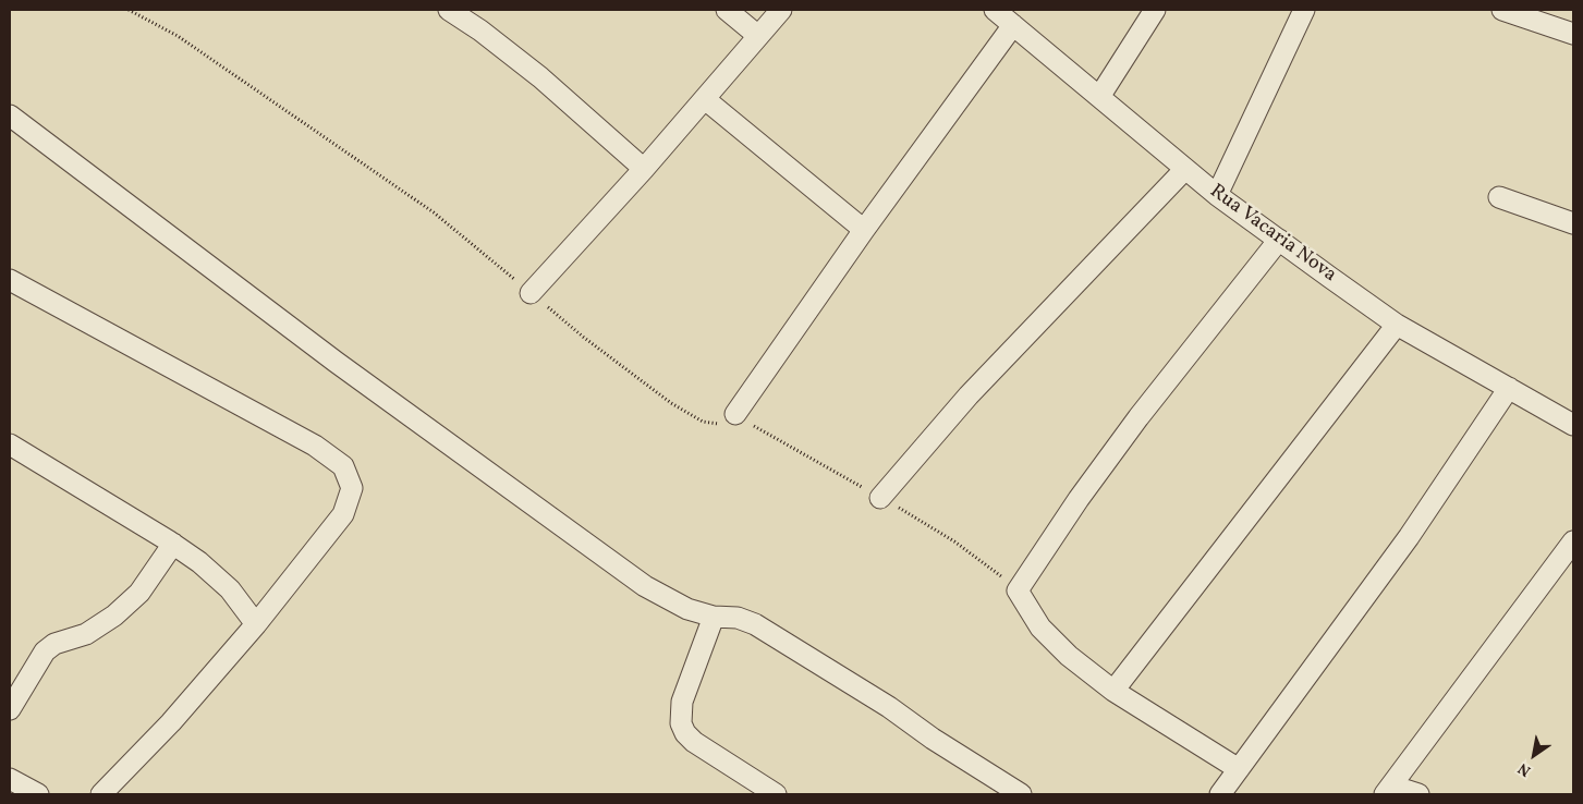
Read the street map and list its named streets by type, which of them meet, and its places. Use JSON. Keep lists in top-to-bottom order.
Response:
{
  "streets": {
    "street": ["Rua Vacaria Nova"]
  },
  "north": "bottom left"
}
